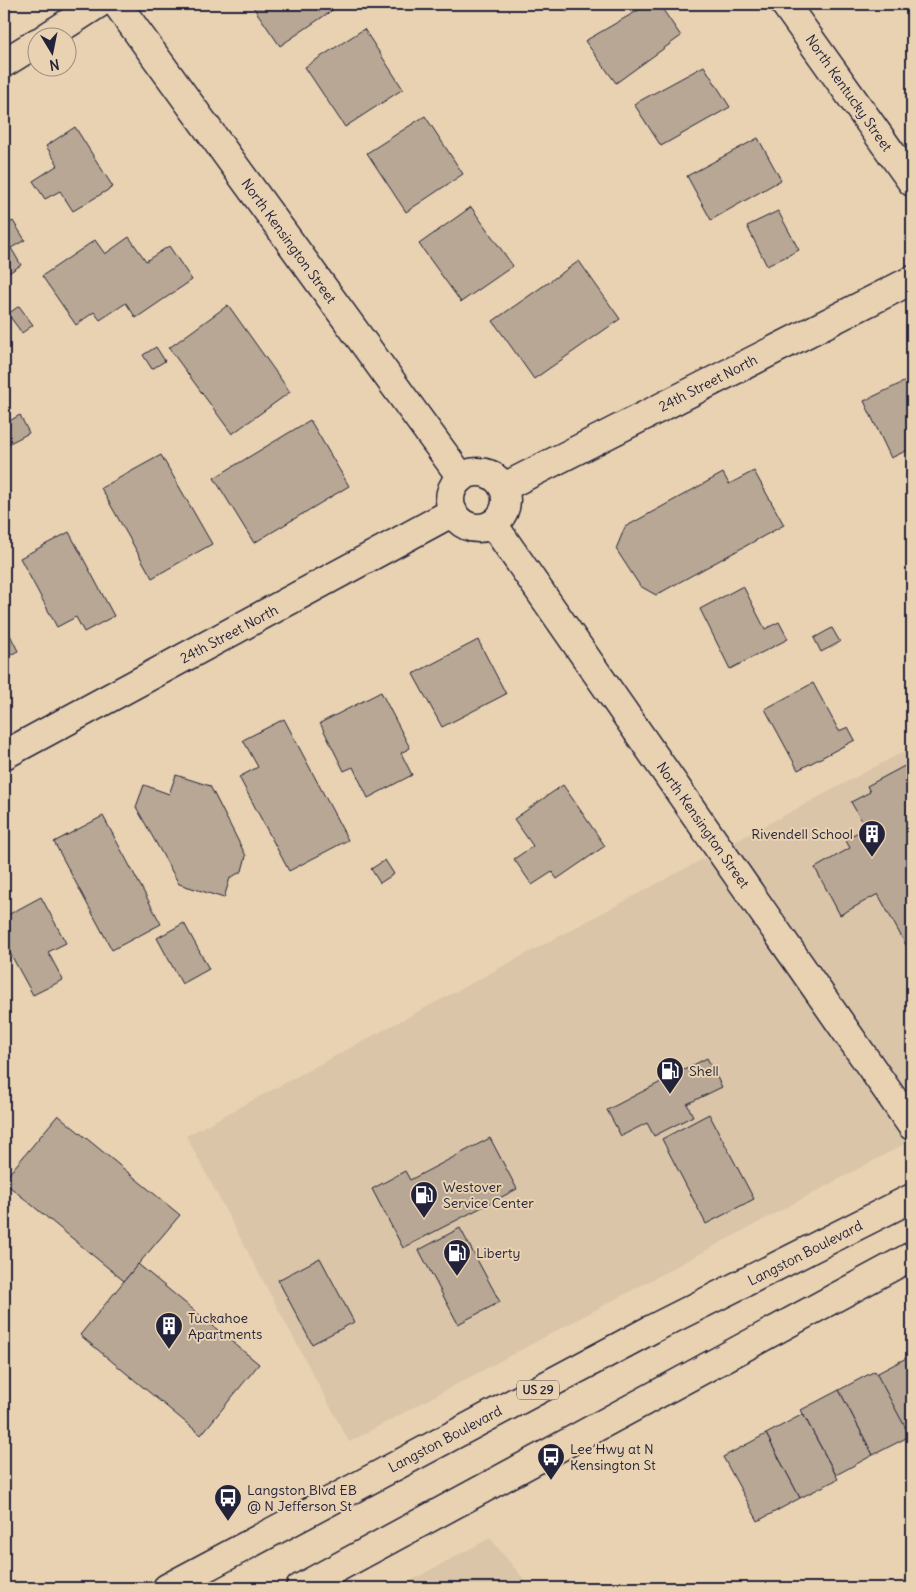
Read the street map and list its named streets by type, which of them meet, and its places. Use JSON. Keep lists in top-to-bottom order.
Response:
{
  "streets": {
    "street": [
      "North Kentucky Street",
      "North Kensington Street",
      "24th Street North",
      "Langston Boulevard",
      "US 29"
    ]
  },
  "crossings": [
    ["North Kensington Street", "24th Street North"]
  ],
  "places": {
    "building": ["Rivendell School", "Tuckahoe Apartments"],
    "fuel station": ["Shell", "Westover Service Center", "Liberty"],
    "bus stop": ["Lee Hwy at N Kensington St", "Langston Blvd EB @ N Jefferson St"]
  },
  "north": "bottom"
}
